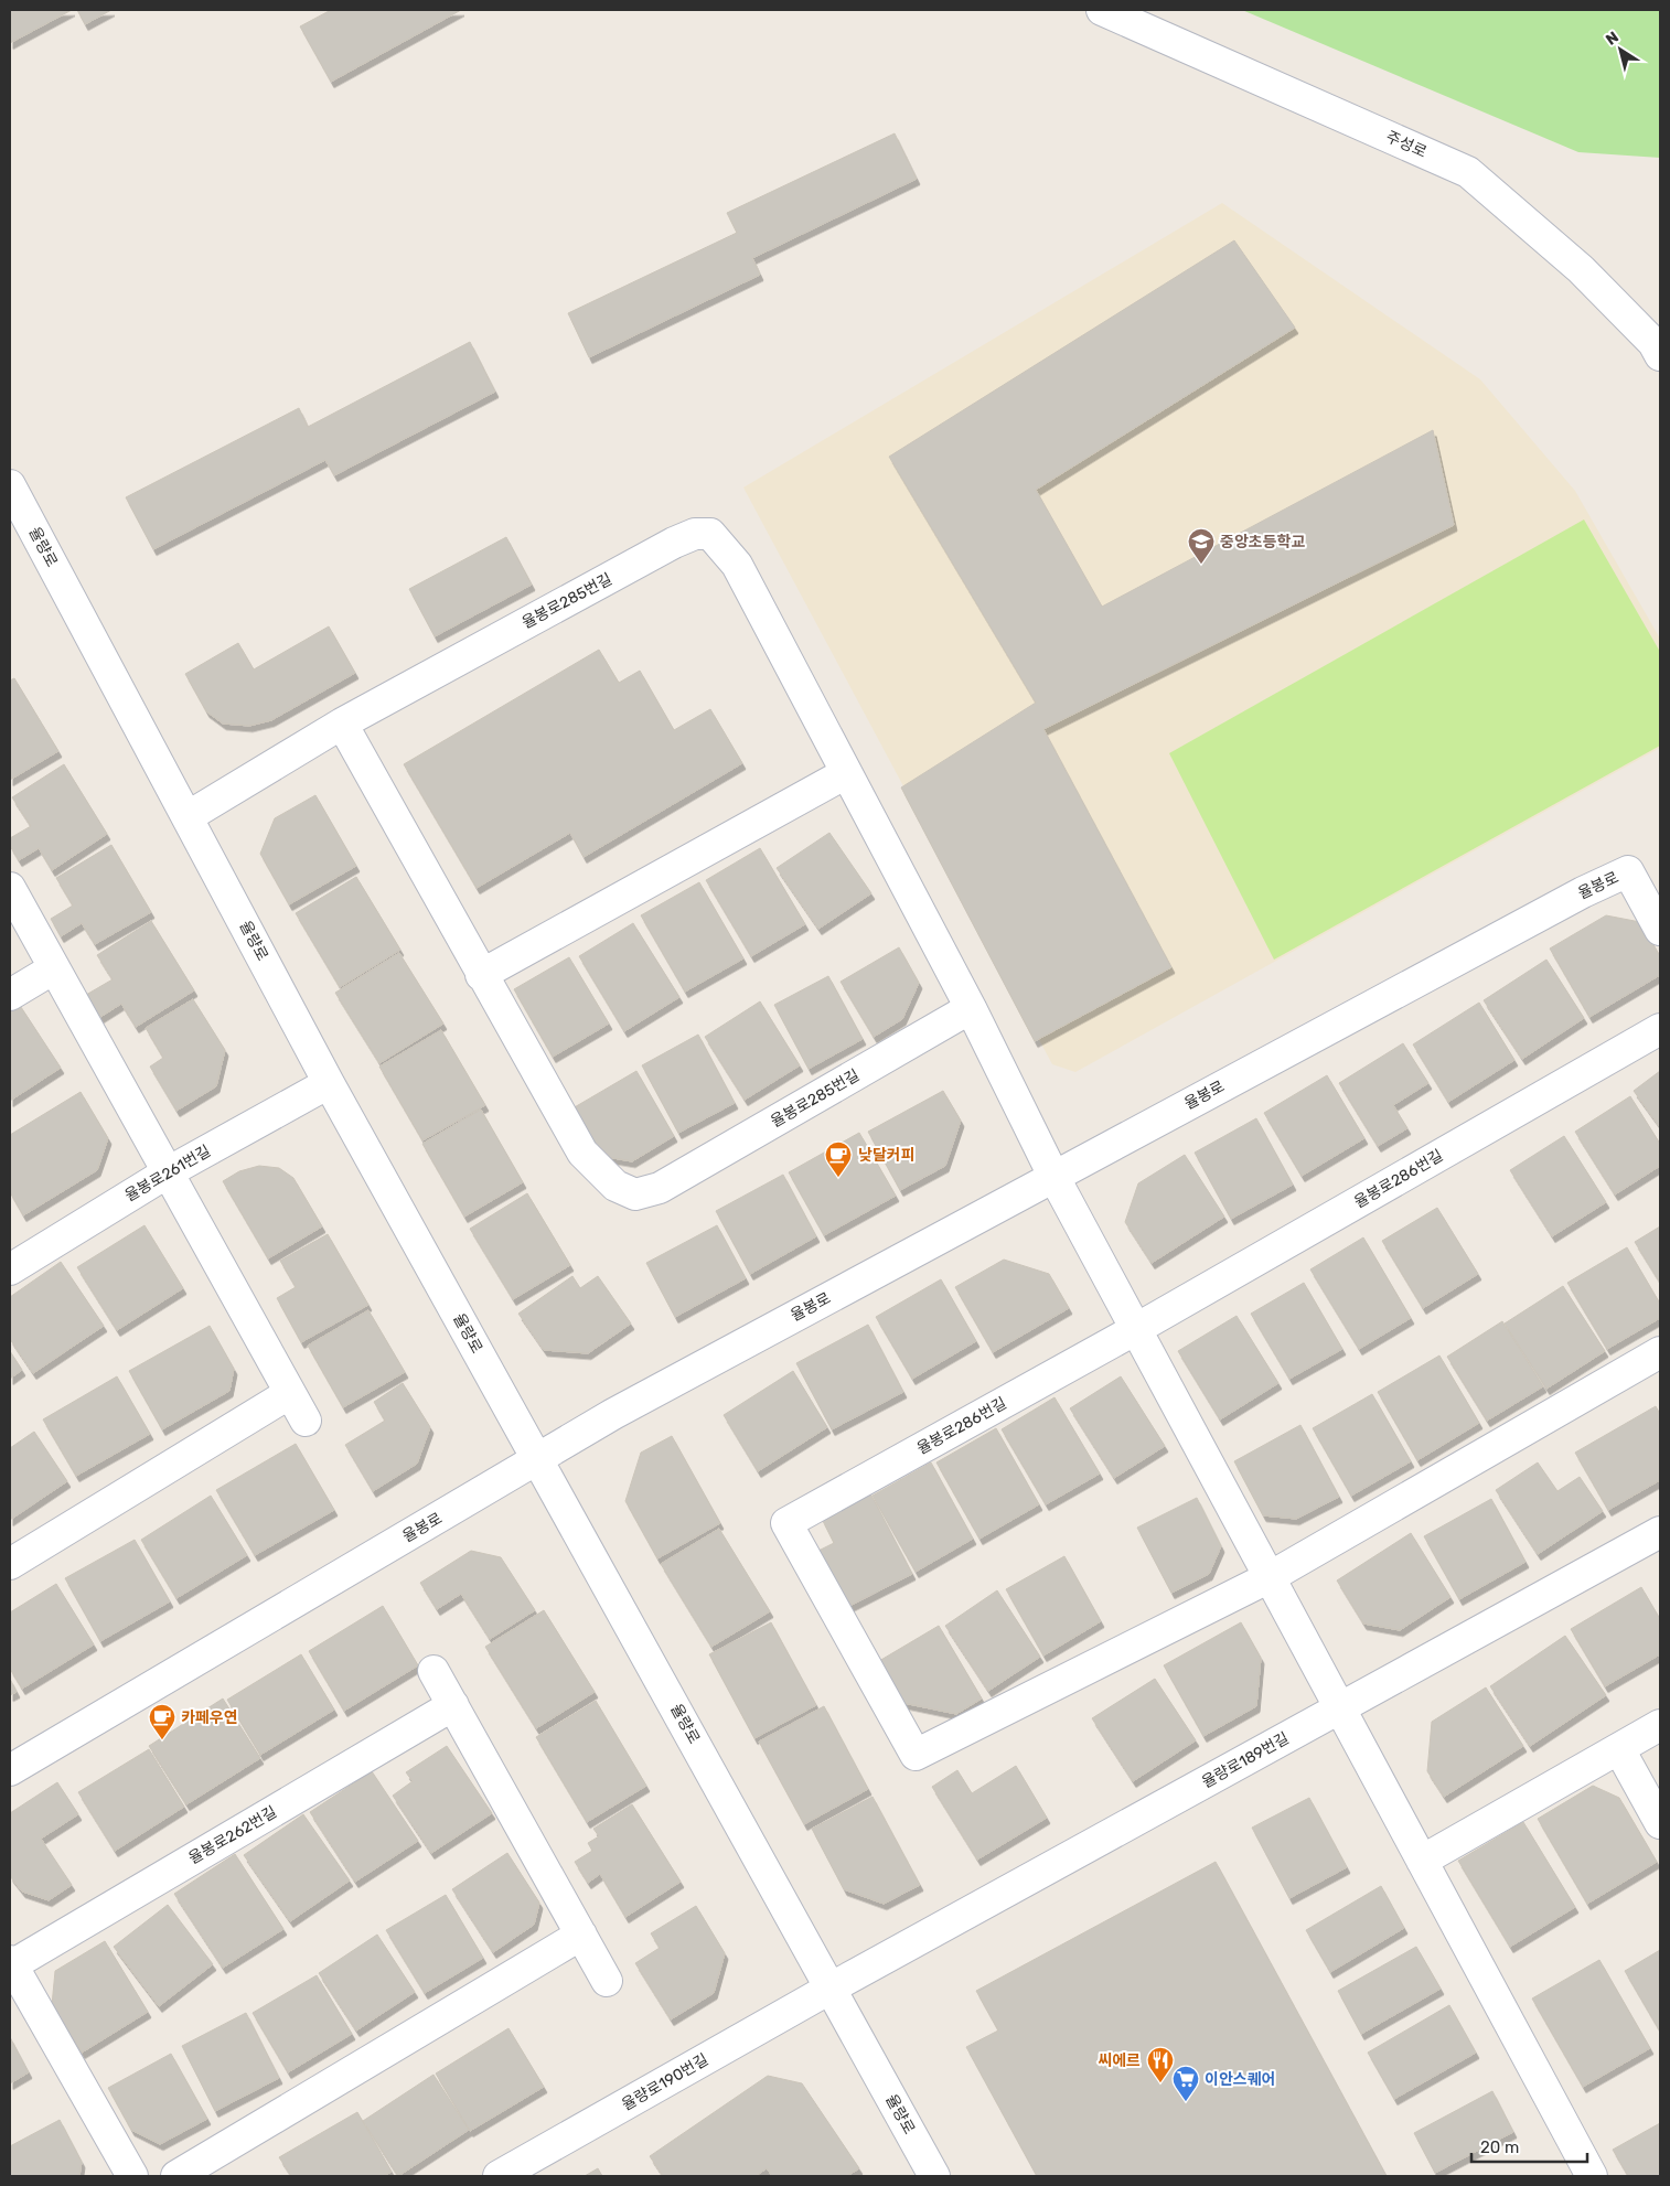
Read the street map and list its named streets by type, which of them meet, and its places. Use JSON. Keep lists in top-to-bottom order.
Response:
{
  "streets": {
    "street": [
      "주성로",
      "율량로",
      "율봉로285번길",
      "율봉로",
      "율봉로261번길",
      "율봉로286번길",
      "율량로189번길",
      "율봉로262번길",
      "율량로190번길"
    ]
  },
  "crossings": [
    ["율량로", "율봉로285번길"],
    ["율량로", "율봉로"],
    ["율량로", "율봉로261번길"],
    ["율량로", "율량로189번길"],
    ["율량로", "율량로190번길"],
    ["율봉로285번길", "율봉로"],
    ["율량로189번길", "율량로190번길"]
  ],
  "places": {
    "school or university": ["중앙초등학교"],
    "cafe": ["낮달커피", "카페우연"],
    "restaurant": ["씨에르"],
    "supermarket": ["이안스퀘어"]
  },
  "scale_bar": "20 m",
  "north": "top left"
}
